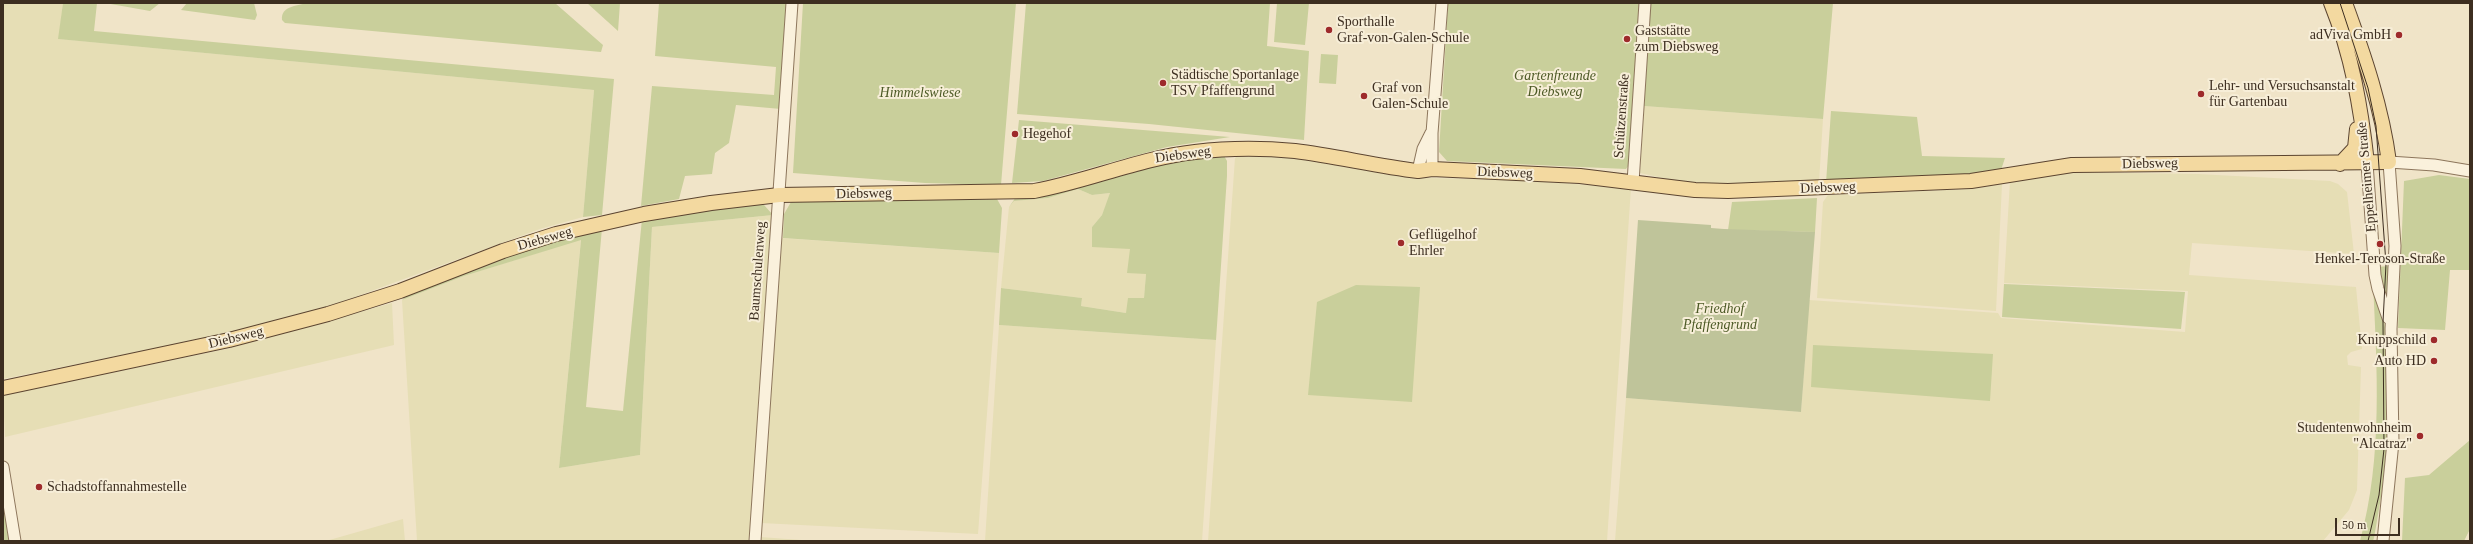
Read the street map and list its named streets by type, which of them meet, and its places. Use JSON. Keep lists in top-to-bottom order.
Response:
{
  "streets": {
    "main road": ["Diebsweg", "Eppelheimer Straße"],
    "street": ["Schützenstraße", "Baumschulenweg"]
  },
  "crossings": [
    ["Schützenstraße", "Diebsweg"],
    ["Diebsweg", "Eppelheimer Straße"],
    ["Diebsweg", "Baumschulenweg"]
  ],
  "parks": ["Gartenfreunde Diebsweg", "Himmelswiese", "Friedhof Pfaffengrund"],
  "places": [
    "Sporthalle Graf-von-Galen-Schule",
    "adViva GmbH",
    "Gaststätte zum Diebsweg",
    "Städtische Sportanlage TSV Pfaffengrund",
    "Lehr- und Versuchsanstalt für Gartenbau",
    "Graf von Galen-Schule",
    "Hegehof",
    "Geflügelhof Ehrler",
    "Henkel-Teroson-Straße",
    "Knippschild",
    "Auto HD",
    "Studentenwohnheim \"Alcatraz\"",
    "Schadstoffannahmestelle"
  ],
  "scale_bar": "50 m"
}
